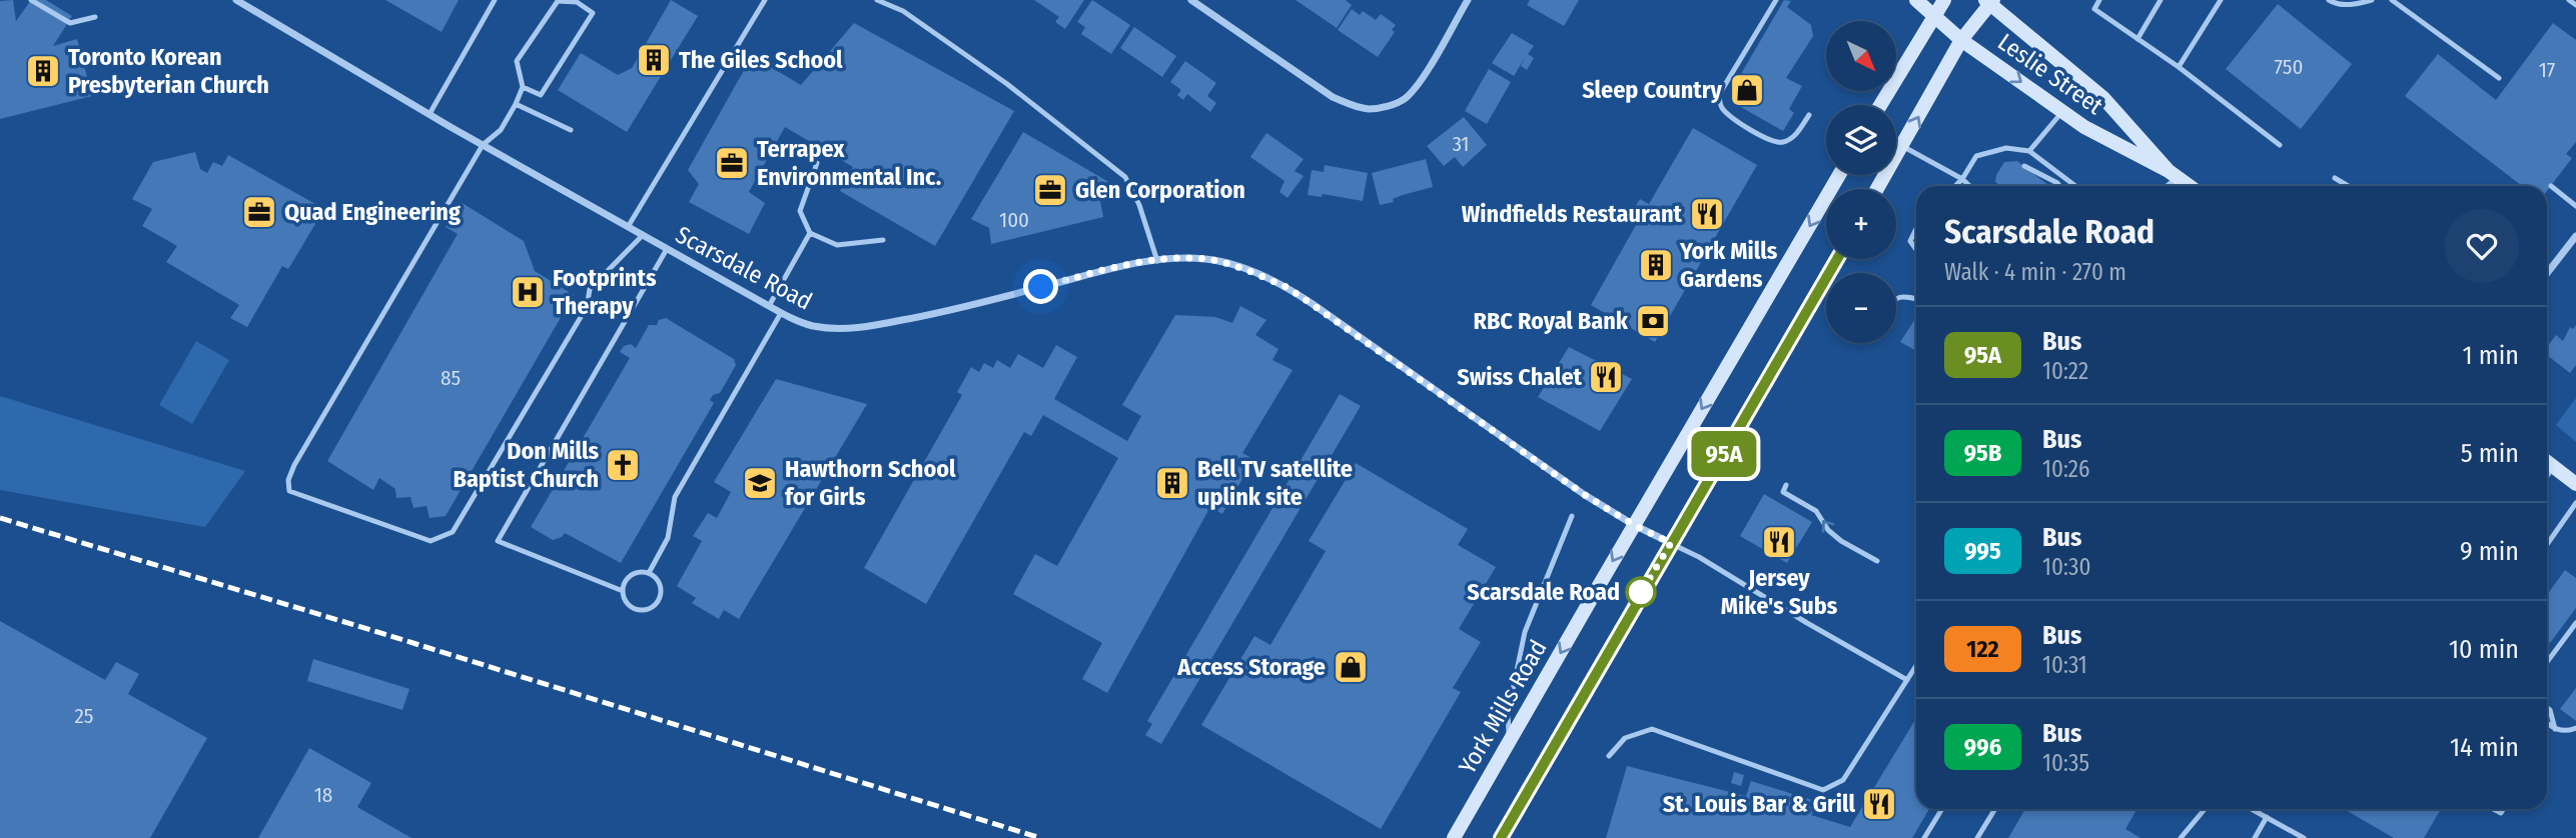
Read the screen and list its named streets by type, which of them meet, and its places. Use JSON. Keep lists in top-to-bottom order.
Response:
{
  "streets": {
    "main road": ["Leslie Street", "York Mills Road"],
    "street": ["Scarsdale Road"]
  },
  "crossings": [
    ["Scarsdale Road", "York Mills Road"]
  ],
  "places": {
    "building": [
      "The Giles School",
      "Toronto Korean Presbyterian Church",
      "York Mills Gardens",
      "Bell TV satellite uplink site"
    ],
    "shop": ["Sleep Country", "Access Storage"],
    "office": ["Terrapex Environmental Inc.", "Glen Corporation", "Quad Engineering"],
    "restaurant": [
      "Windfields Restaurant",
      "Swiss Chalet",
      "Jersey Mike's Subs",
      "St. Louis Bar & Grill"
    ],
    "hospital": ["Footprints Therapy"],
    "bank": ["RBC Royal Bank"],
    "church": ["Don Mills Baptist Church"],
    "school or university": ["Hawthorn School for Girls"],
    "other": ["Scarsdale Road"]
  },
  "lines": ["bus line 95A"],
  "house_numbers": [
    "750",
    "17",
    "31",
    "100",
    "85",
    "25",
    "18"
  ],
  "north": "bottom right",
  "page": {
    "on_map": "95A",
    "map_buttons": ["+", "−"],
    "heading": ["Scarsdale Road", "Walk · 4 min · 270 m"],
    "list": [
      {
        "mark": "95A",
        "name": "Bus",
        "note": "10:22",
        "value": "1 min"
      },
      {
        "mark": "95B",
        "name": "Bus",
        "note": "10:26",
        "value": "5 min"
      },
      {
        "mark": "995",
        "name": "Bus",
        "note": "10:30",
        "value": "9 min"
      },
      {
        "mark": "122",
        "name": "Bus",
        "note": "10:31",
        "value": "10 min"
      },
      {
        "mark": "996",
        "name": "Bus",
        "note": "10:35",
        "value": "14 min"
      }
    ]
  }
}
